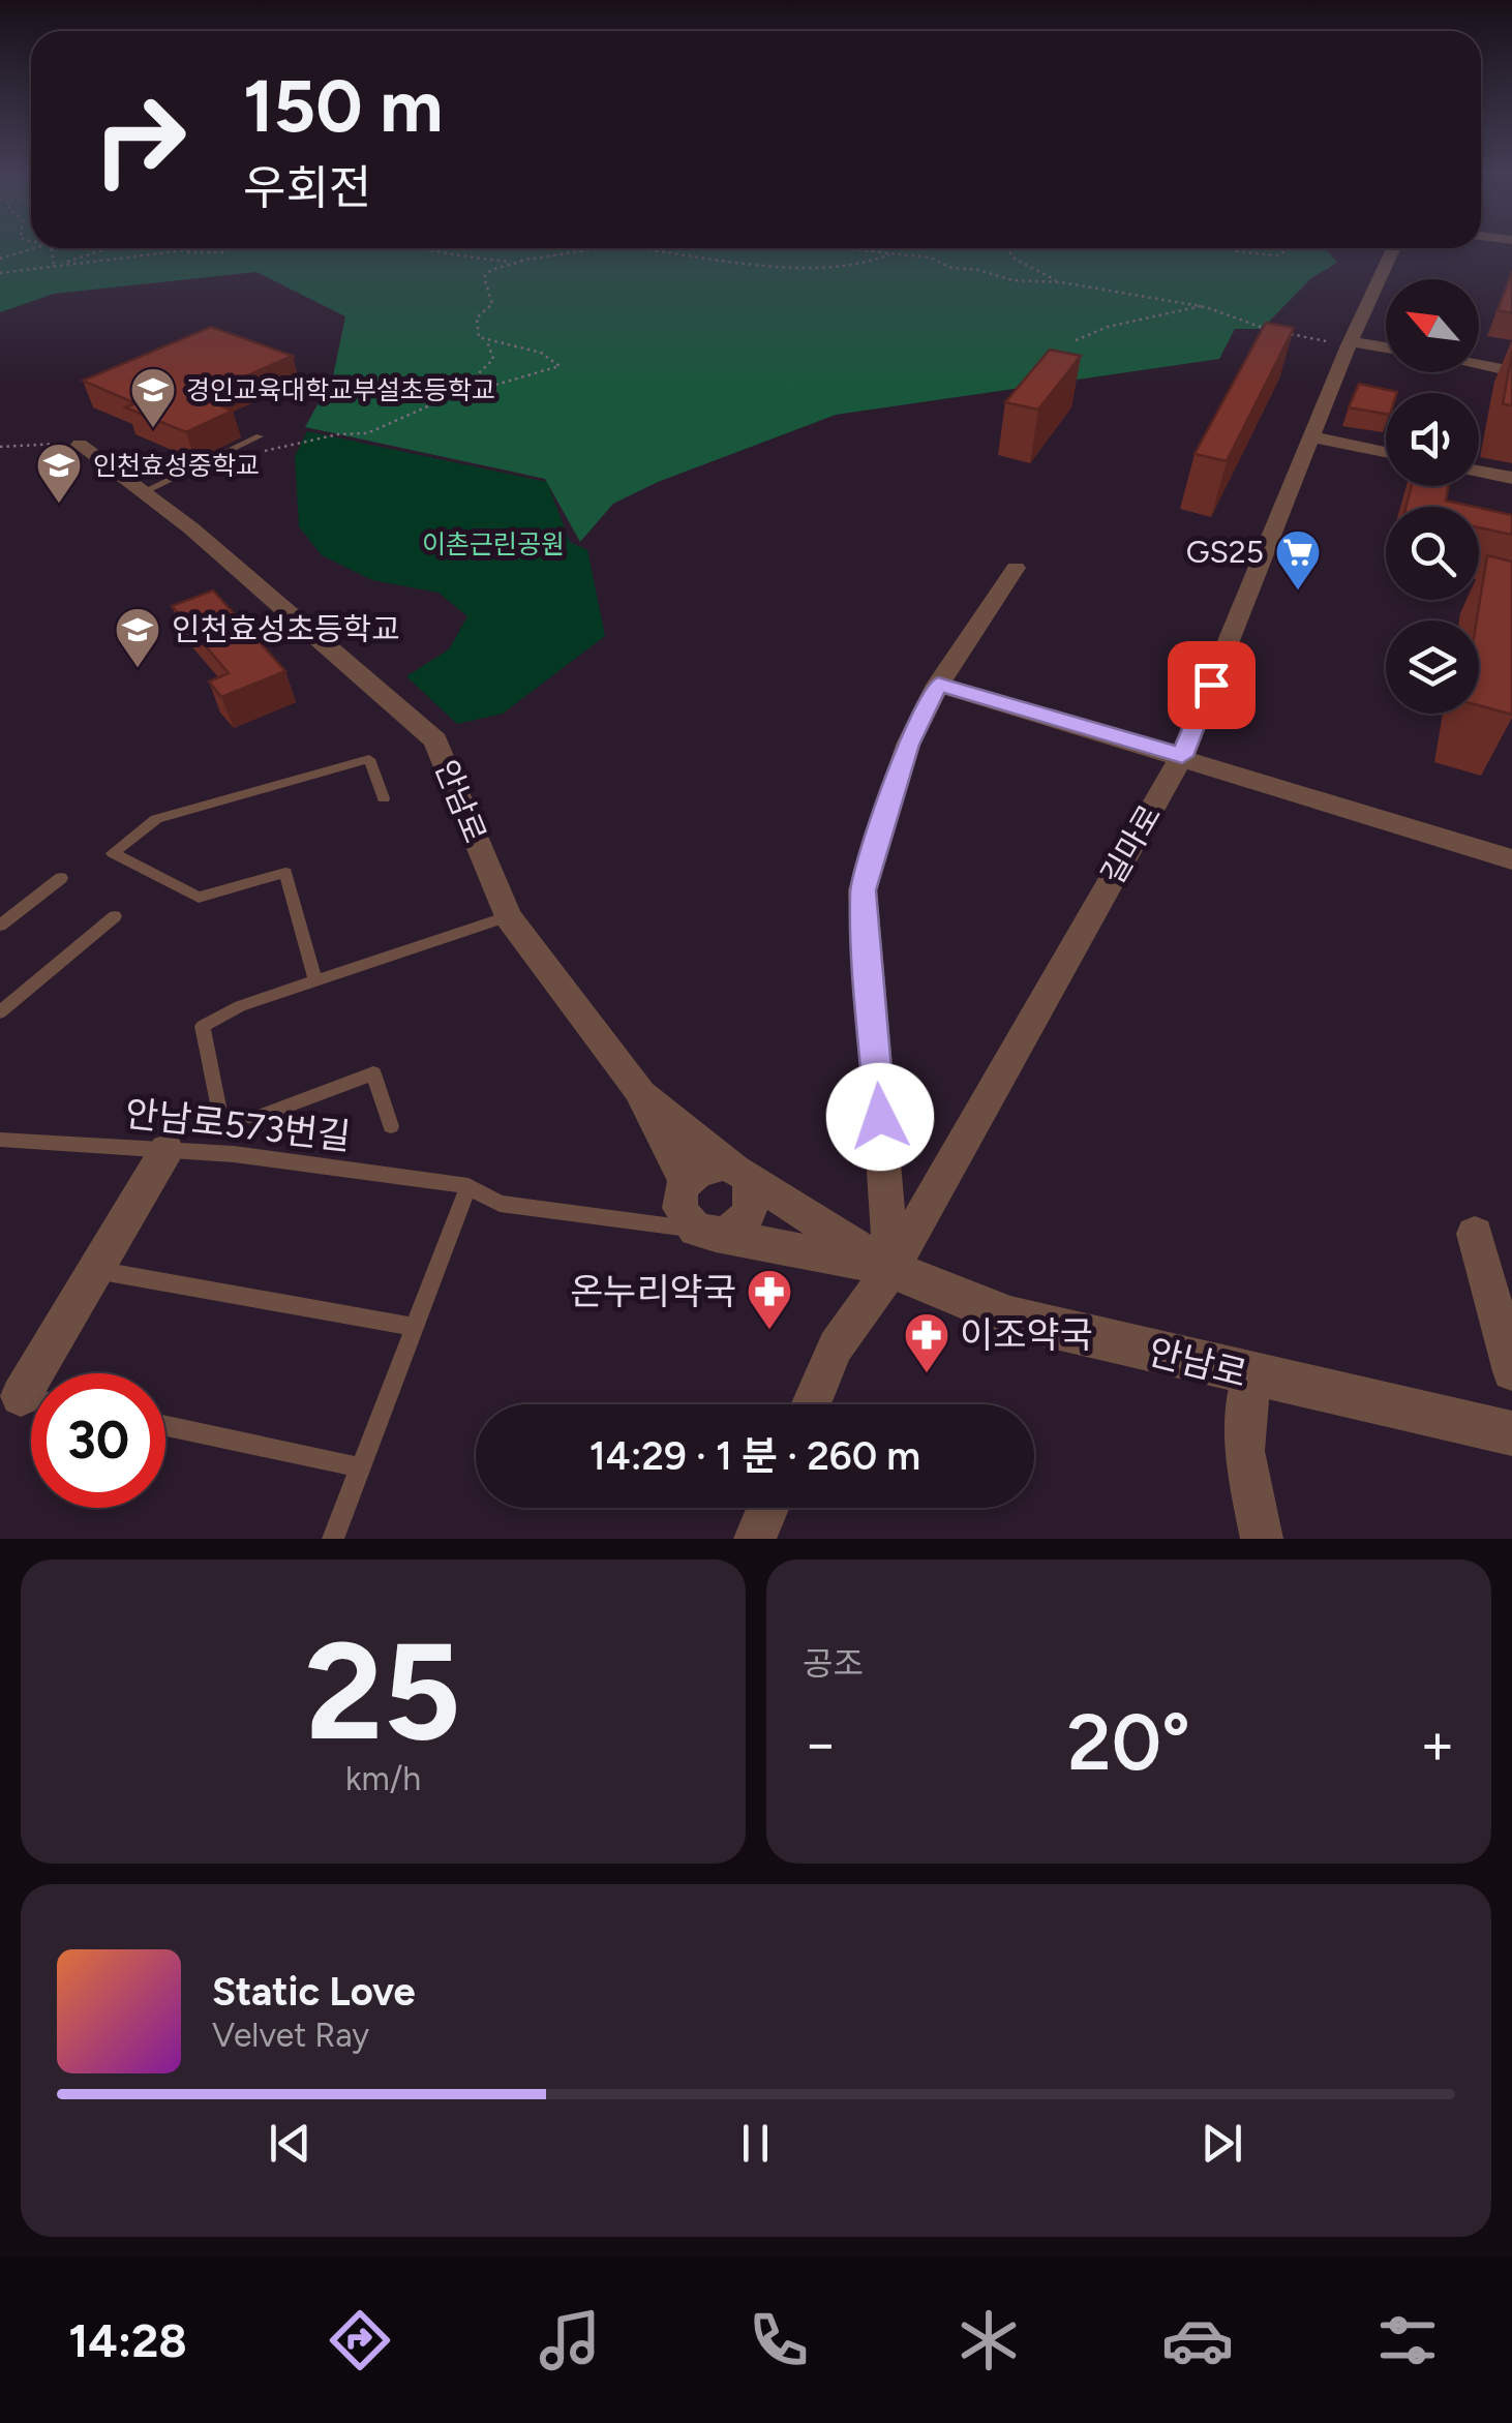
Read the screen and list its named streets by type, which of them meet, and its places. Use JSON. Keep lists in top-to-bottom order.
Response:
{
  "streets": {
    "street": ["안남로", "길마로"],
    "lane": ["안남로573번길"]
  },
  "crossings": [
    ["안남로", "길마로"],
    ["안남로", "안남로573번길"]
  ],
  "parks": ["이촌근린공원"],
  "places": {
    "school or university": ["경인교육대학교부설초등학교", "인천효성중학교", "인천효성초등학교"],
    "supermarket": ["GS25"],
    "pharmacy": ["온누리약국", "이조약국"]
  },
  "north": "top left",
  "page": {
    "turn": ["150 m", "우회전"],
    "limit": "30",
    "trip": "14:29 · 1 분 · 260 m",
    "tile": [
      ["25", "km/h"],
      "공조"
    ],
    "heat": ["−", "20°", "+"],
    "song": ["Static Love", "Velvet Ray"],
    "tabs": "14:28"
  }
}
